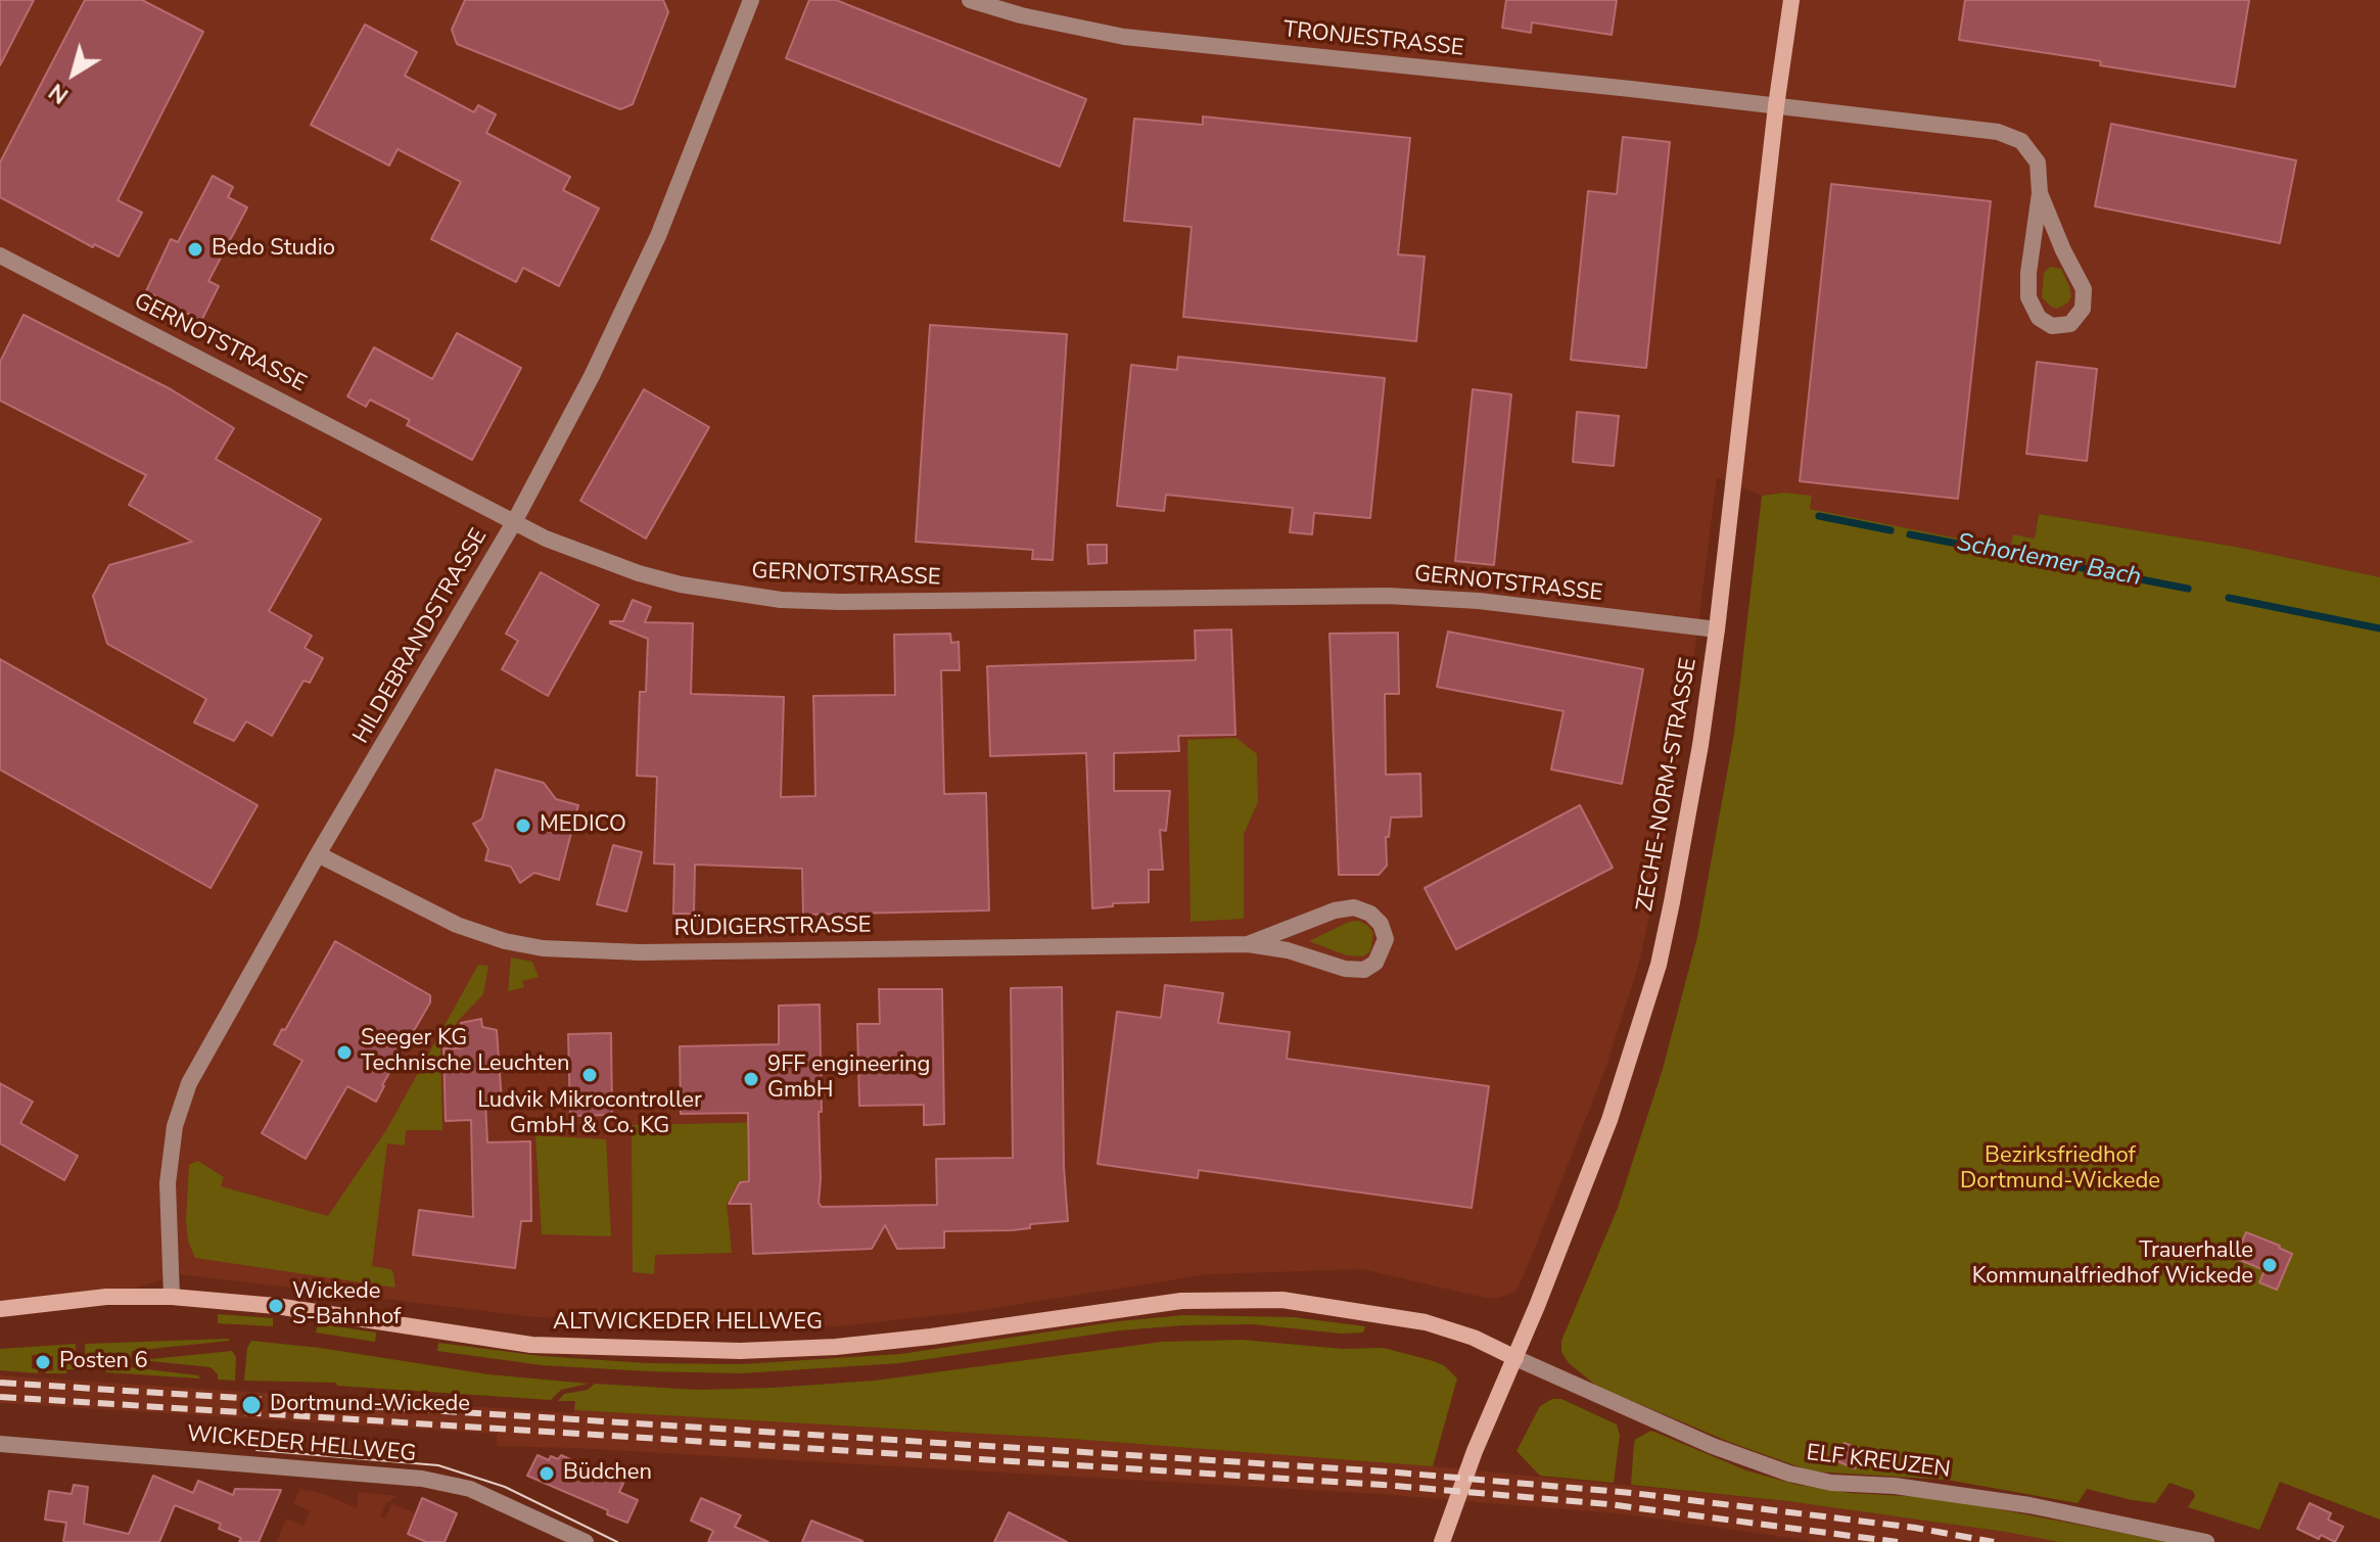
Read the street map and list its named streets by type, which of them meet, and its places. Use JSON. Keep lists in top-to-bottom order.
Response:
{
  "streets": {
    "main road": ["ZECHE-NORM-STRASSE", "ALTWICKEDER HELLWEG"],
    "street": [
      "TRONJESTRASSE",
      "GERNOTSTRASSE",
      "HILDEBRANDSTRASSE",
      "RÜDIGERSTRASSE",
      "WICKEDER HELLWEG",
      "ELF KREUZEN"
    ]
  },
  "crossings": [
    ["TRONJESTRASSE", "ZECHE-NORM-STRASSE"],
    ["GERNOTSTRASSE", "HILDEBRANDSTRASSE"],
    ["GERNOTSTRASSE", "ZECHE-NORM-STRASSE"],
    ["HILDEBRANDSTRASSE", "RÜDIGERSTRASSE"],
    ["HILDEBRANDSTRASSE", "ALTWICKEDER HELLWEG"],
    ["ZECHE-NORM-STRASSE", "ALTWICKEDER HELLWEG"],
    ["ZECHE-NORM-STRASSE", "ELF KREUZEN"],
    ["ALTWICKEDER HELLWEG", "ELF KREUZEN"]
  ],
  "water": ["Schorlemer Bach"],
  "parks": ["Bezirksfriedhof Dortmund-Wickede"],
  "places": [
    "Bedo Studio",
    "MEDICO",
    "Seeger KG Technische Leuchten",
    "Ludvik Mikrocontroller GmbH & Co. KG",
    "9FF engineering GmbH",
    "Trauerhalle Kommunalfriedhof Wickede",
    "Wickede S-Bahnhof",
    "Posten 6",
    "Dortmund-Wickede",
    "Büdchen"
  ],
  "north": "bottom left"
}
